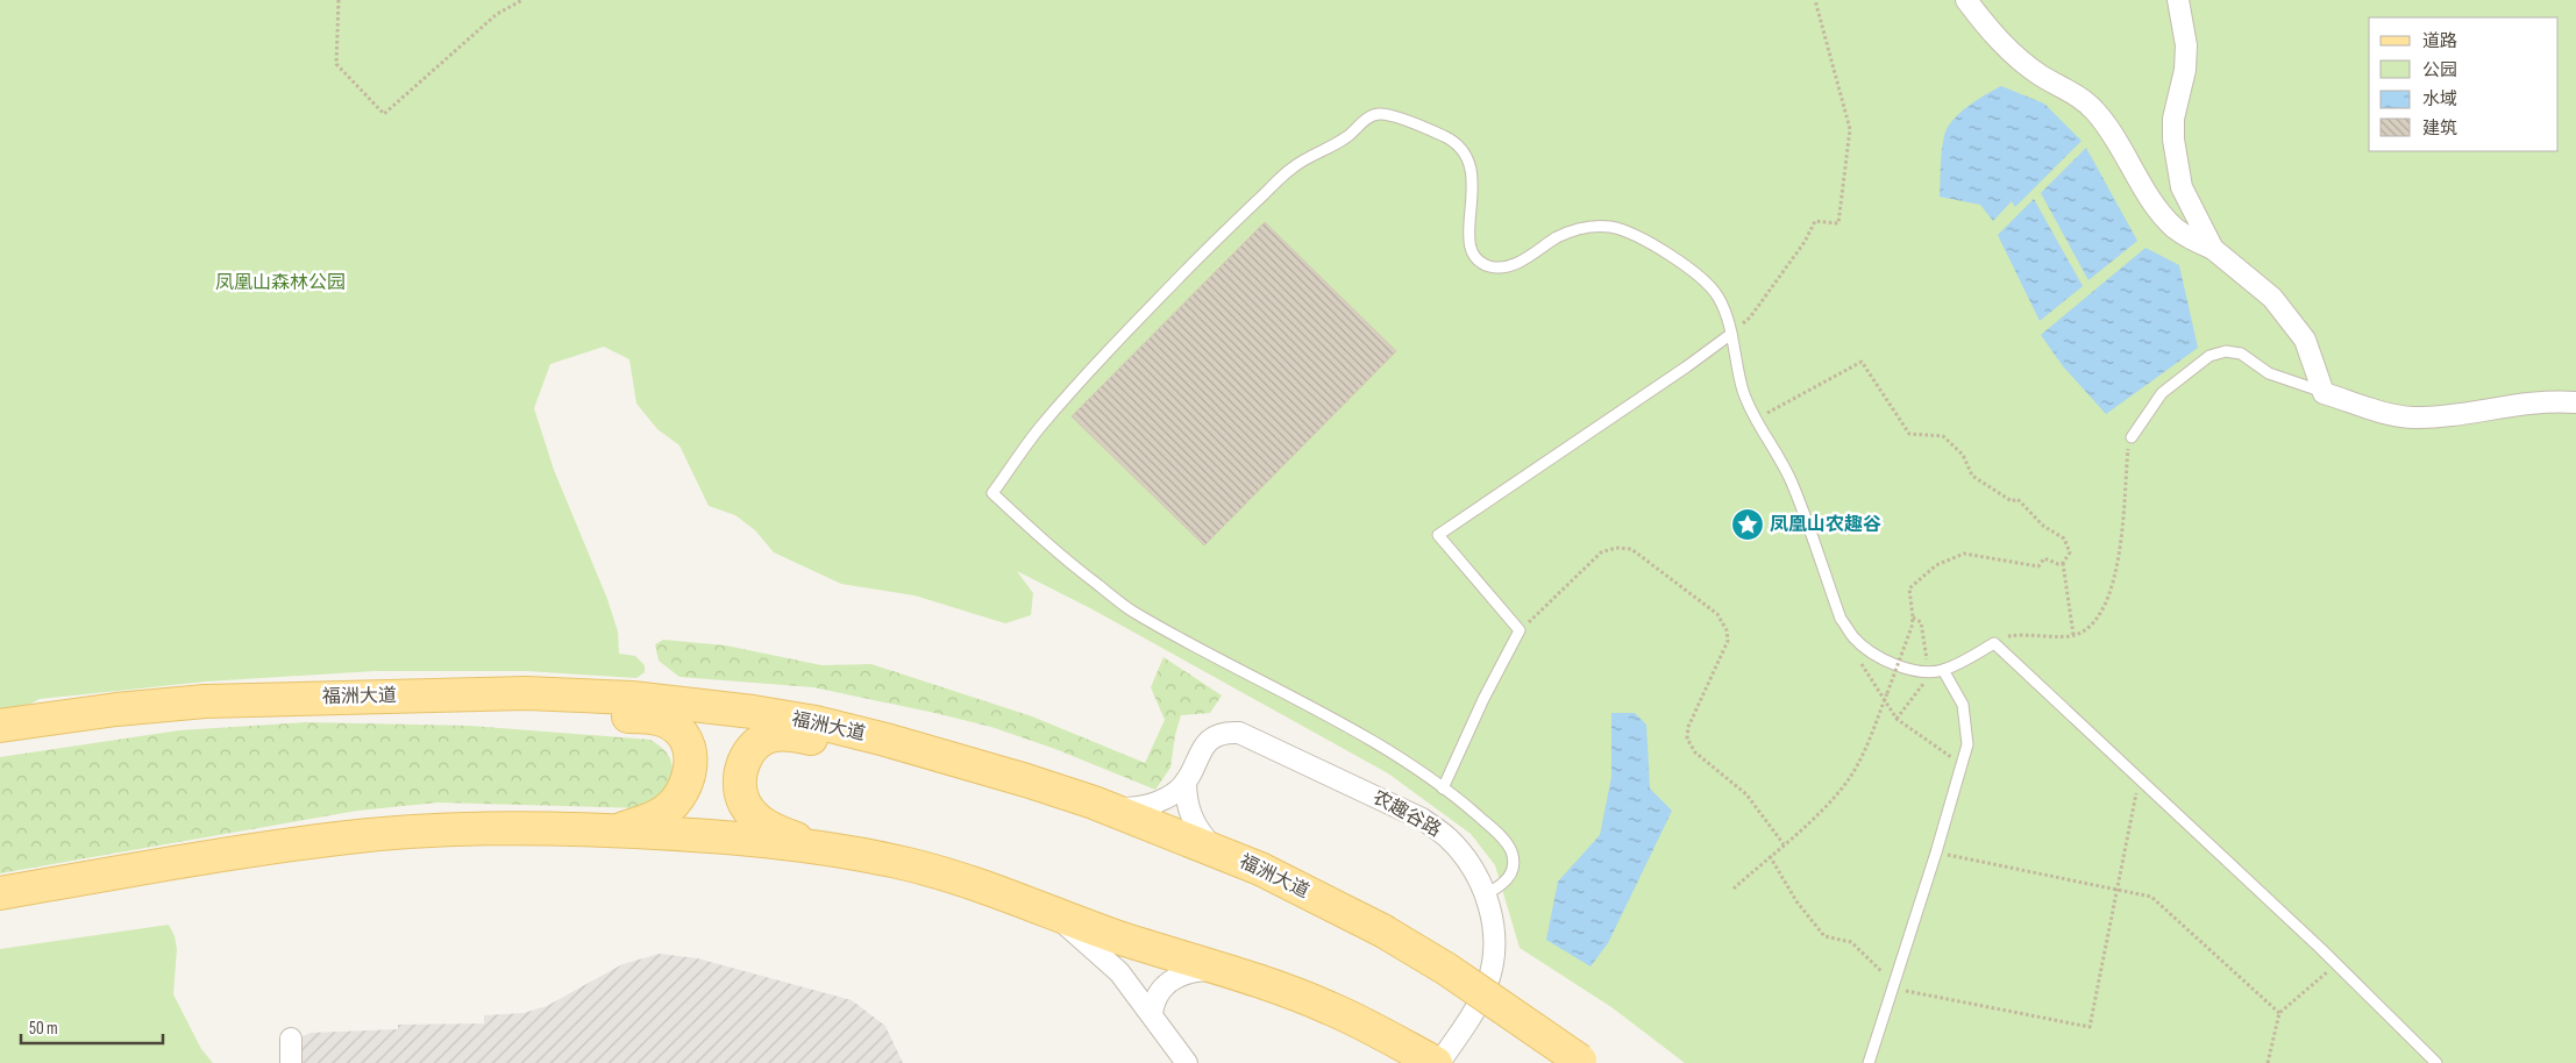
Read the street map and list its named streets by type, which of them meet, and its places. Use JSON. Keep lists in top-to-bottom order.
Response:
{
  "streets": {
    "main road": ["福洲大道"],
    "street": ["农趣谷路"]
  },
  "parks": ["凤凰山森林公园"],
  "places": {
    "place": ["凤凰山农趣谷"]
  },
  "legend": [
    "道路",
    "公园",
    "水域",
    "建筑"
  ],
  "scale_bar": "50 m"
}
